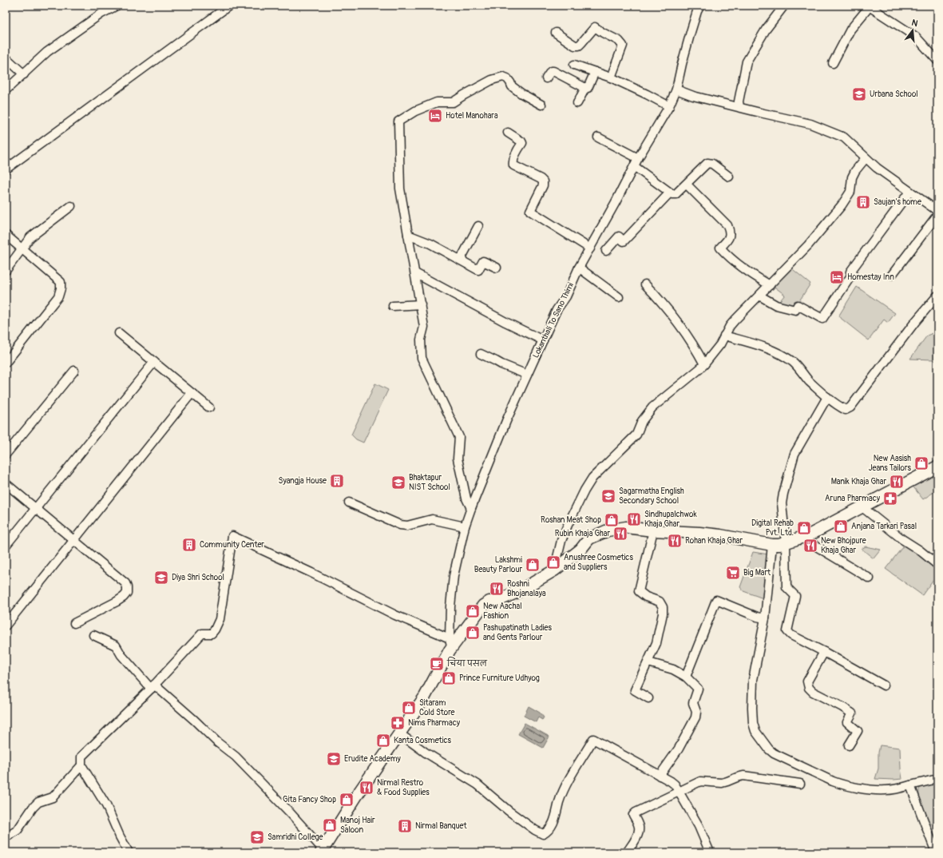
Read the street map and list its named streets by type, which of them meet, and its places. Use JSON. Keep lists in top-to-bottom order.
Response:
{
  "streets": {
    "street": ["Lokanthali To Sano Thimi"]
  },
  "places": {
    "school or university": [
      "Urbana School",
      "Bhaktapur NIST School",
      "Sagarmatha English Secondary School",
      "Diya Shri School",
      "Erudite Academy",
      "Samridhi College"
    ],
    "hotel": ["Hotel Manohara", "Homestay Inn"],
    "building": [
      "Saujan's home",
      "Syangja House",
      "Community Center",
      "Nirmal Banquet"
    ],
    "shop": [
      "New Aasish Jeans Tailors",
      "Roshan Meat Shop",
      "Anjana Tarkari Pasal",
      "Digital Rehab Pvt. Ltd.",
      "Anushree Cosmetics and Suppliers",
      "Lakshmi Beauty Parlour",
      "New Aachal Fashion",
      "Pashupatinath Ladies and Gents Parlour",
      "Prince Furniture Udhyog",
      "Sitaram Cold Store",
      "Kanta Cosmetics",
      "Gita Fancy Shop",
      "Manoj Hair Saloon"
    ],
    "restaurant": [
      "Manik Khaja Ghar",
      "Sindhupalchwok Khaja Ghar",
      "Rubin Khaja Ghar",
      "Rohan Khaja Ghar",
      "New Bhojpure Khaja Ghar",
      "Roshni Bhojanalaya",
      "Nirmal Restro & Food Supplies"
    ],
    "pharmacy": ["Aruna Pharmacy", "Nims Pharmacy"],
    "supermarket": ["Big Mart"],
    "cafe": ["चिया पसल"]
  },
  "north": "top"
}
